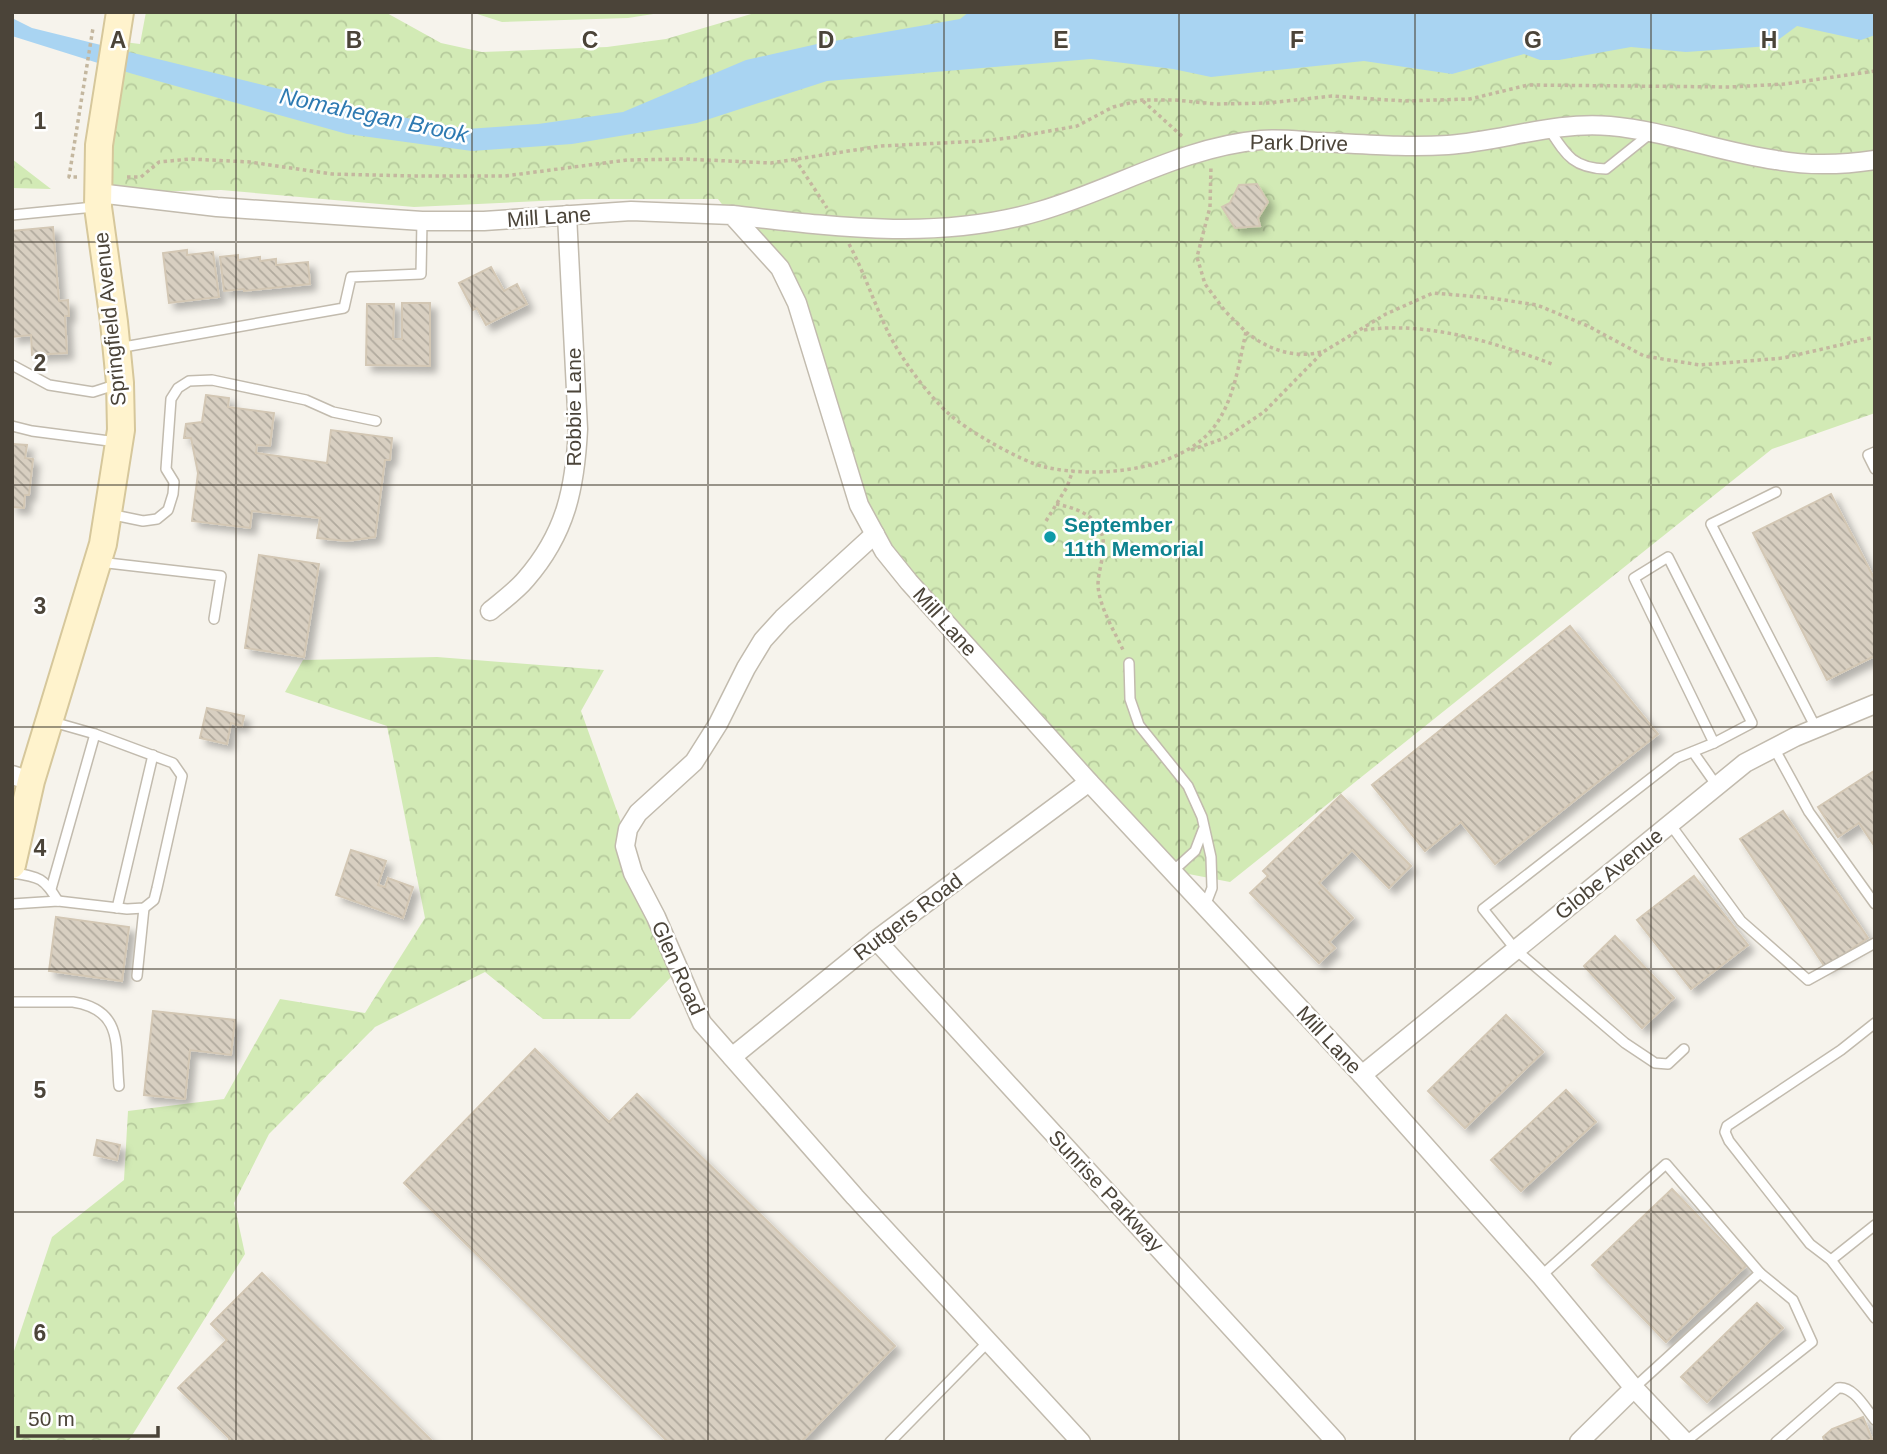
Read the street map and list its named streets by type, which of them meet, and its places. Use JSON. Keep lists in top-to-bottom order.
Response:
{
  "streets": {
    "main road": ["Springfield Avenue"],
    "street": [
      "Park Drive",
      "Mill Lane",
      "Robbie Lane",
      "Globe Avenue",
      "Rutgers Road",
      "Glen Road",
      "Sunrise Parkway"
    ]
  },
  "crossings": [
    ["Park Drive", "Mill Lane"],
    ["Mill Lane", "Springfield Avenue"],
    ["Mill Lane", "Robbie Lane"],
    ["Mill Lane", "Globe Avenue"],
    ["Mill Lane", "Rutgers Road"],
    ["Mill Lane", "Glen Road"],
    ["Rutgers Road", "Glen Road"],
    ["Rutgers Road", "Sunrise Parkway"]
  ],
  "water": ["Nomahegan Brook"],
  "places": ["September 11th Memorial"],
  "scale_bar": "50 m",
  "grid": {
    "columns": [
      "A",
      "B",
      "C",
      "D",
      "E",
      "F",
      "G",
      "H"
    ],
    "rows": [
      "1",
      "2",
      "3",
      "4",
      "5",
      "6"
    ]
  }
}
